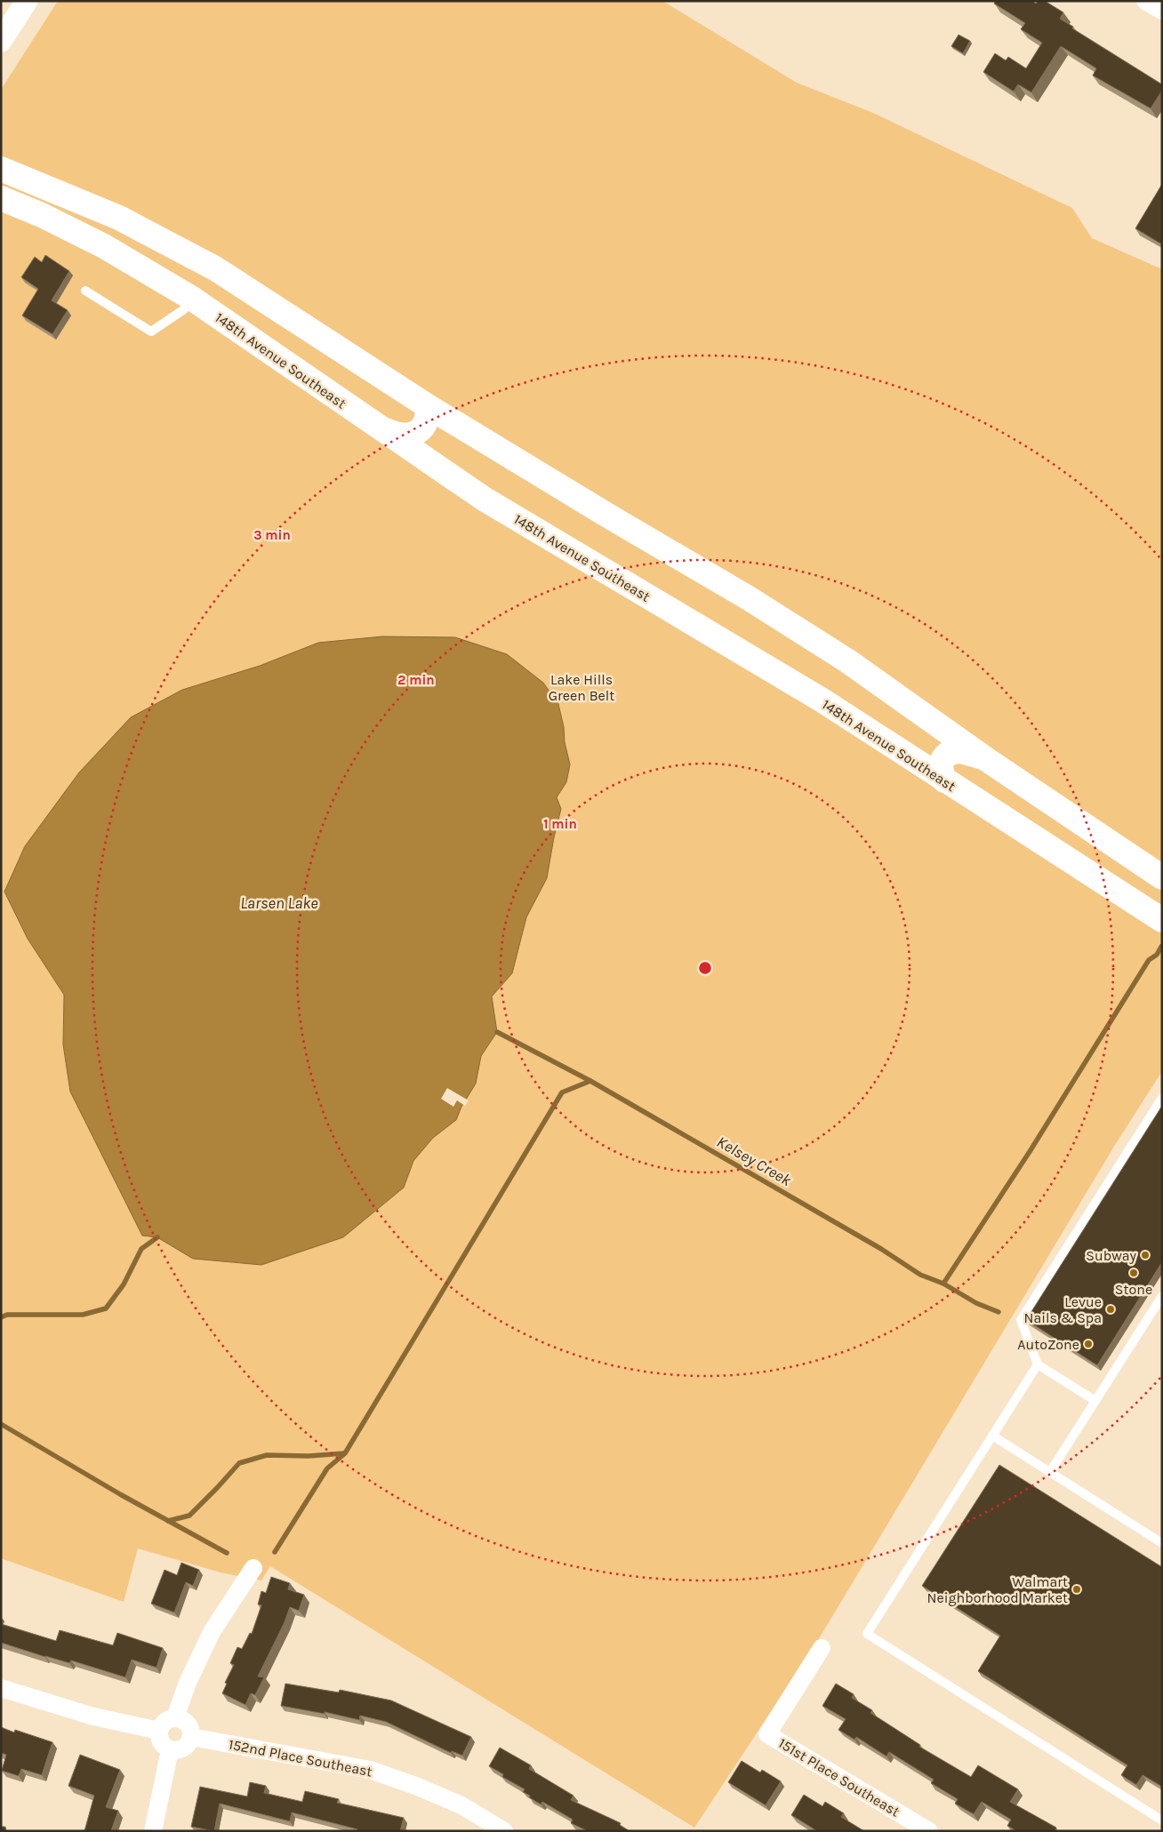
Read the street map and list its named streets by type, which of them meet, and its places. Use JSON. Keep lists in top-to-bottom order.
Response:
{
  "streets": {
    "main road": ["148th Avenue Southeast"],
    "street": ["152nd Place Southeast", "151st Place Southeast"]
  },
  "water": ["Larsen Lake", "Kelsey Creek"],
  "parks": ["Lake Hills Green Belt"],
  "places": [
    "Subway",
    "Stone",
    "Levue Nails & Spa",
    "AutoZone",
    "Walmart Neighborhood Market"
  ],
  "rings": ["3 min", "2 min", "1 min"]
}
